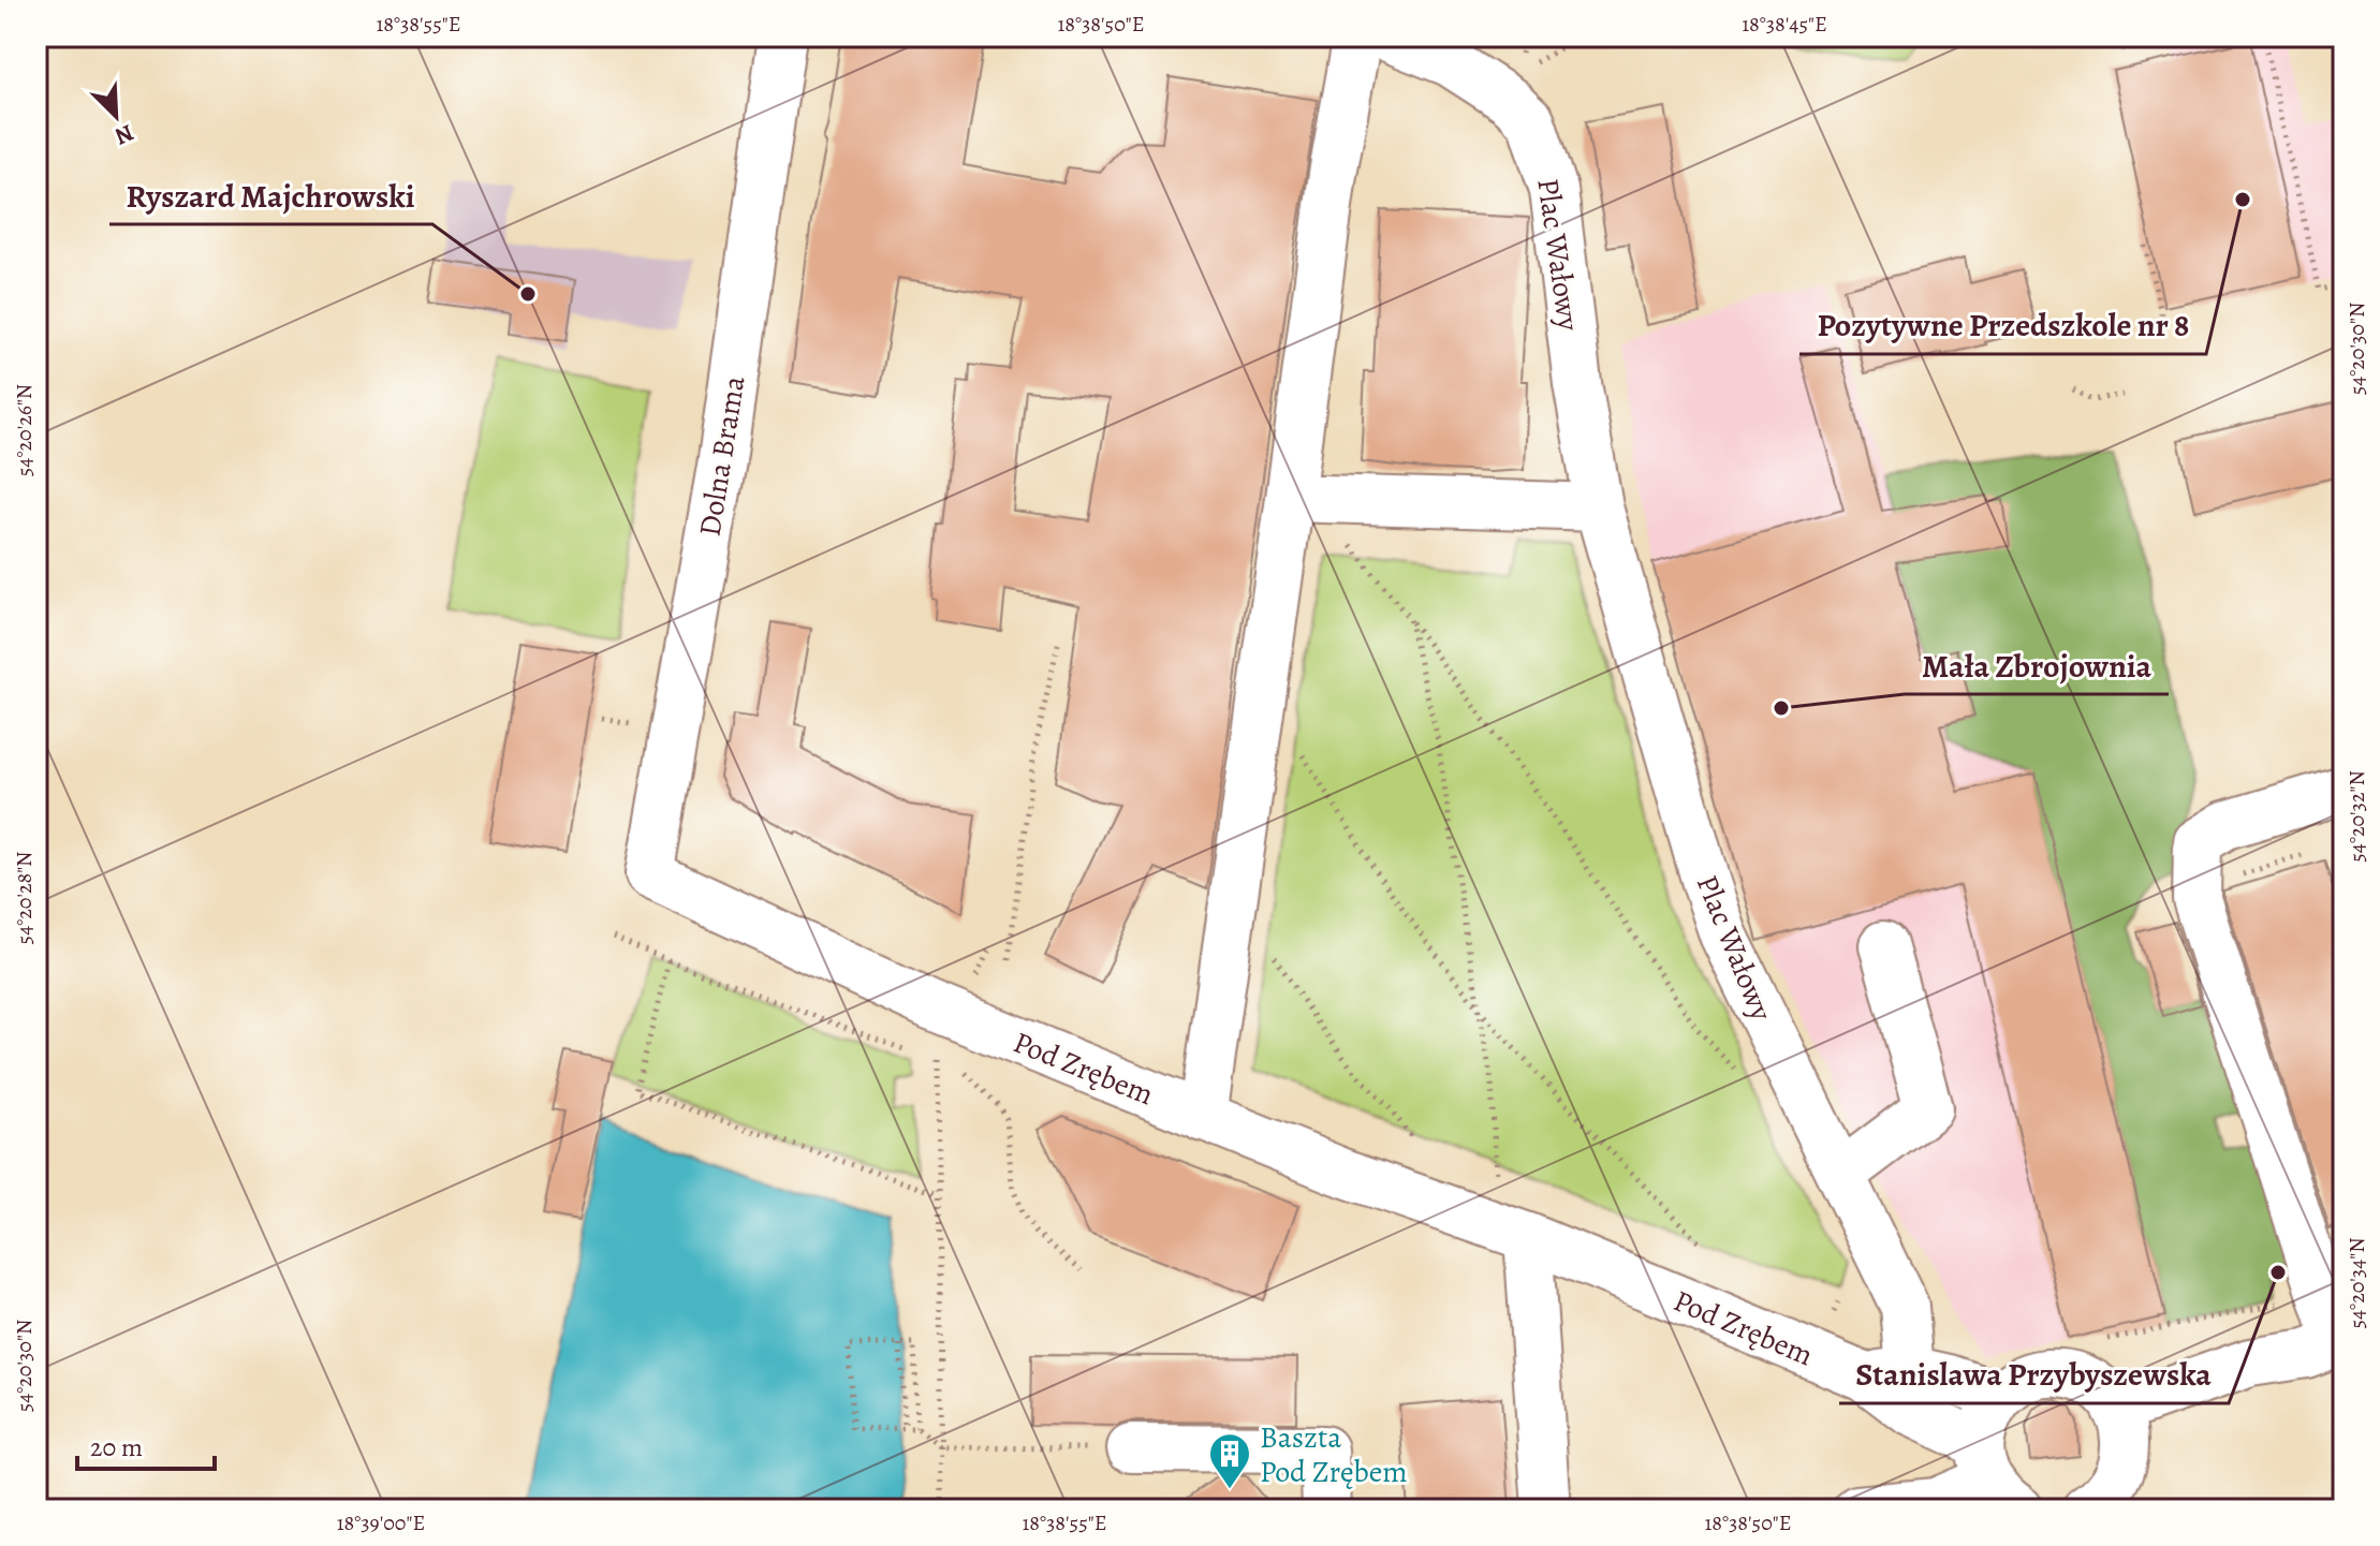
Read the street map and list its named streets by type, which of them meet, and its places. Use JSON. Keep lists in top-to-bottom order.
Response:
{
  "streets": {
    "street": ["Plac Wałowy", "Dolna Brama", "Pod Zrębem"]
  },
  "crossings": [
    ["Dolna Brama", "Pod Zrębem"]
  ],
  "places": {
    "other": [
      "Pozytywne Przedszkole nr 8",
      "Ryszard Majchrowski",
      "Mała Zbrojownia",
      "Stanislawa Przybyszewska"
    ],
    "building": ["Baszta Pod Zrębem"]
  },
  "scale_bar": "20 m",
  "north": "bottom right",
  "coordinates": [
    "18°38'55\"E",
    "18°38'50\"E",
    "18°38'45\"E",
    "54°20'30\"N",
    "54°20'26\"N",
    "54°20'32\"N",
    "54°20'28\"N",
    "54°20'34\"N",
    "18°39'00\"E"
  ]
}
